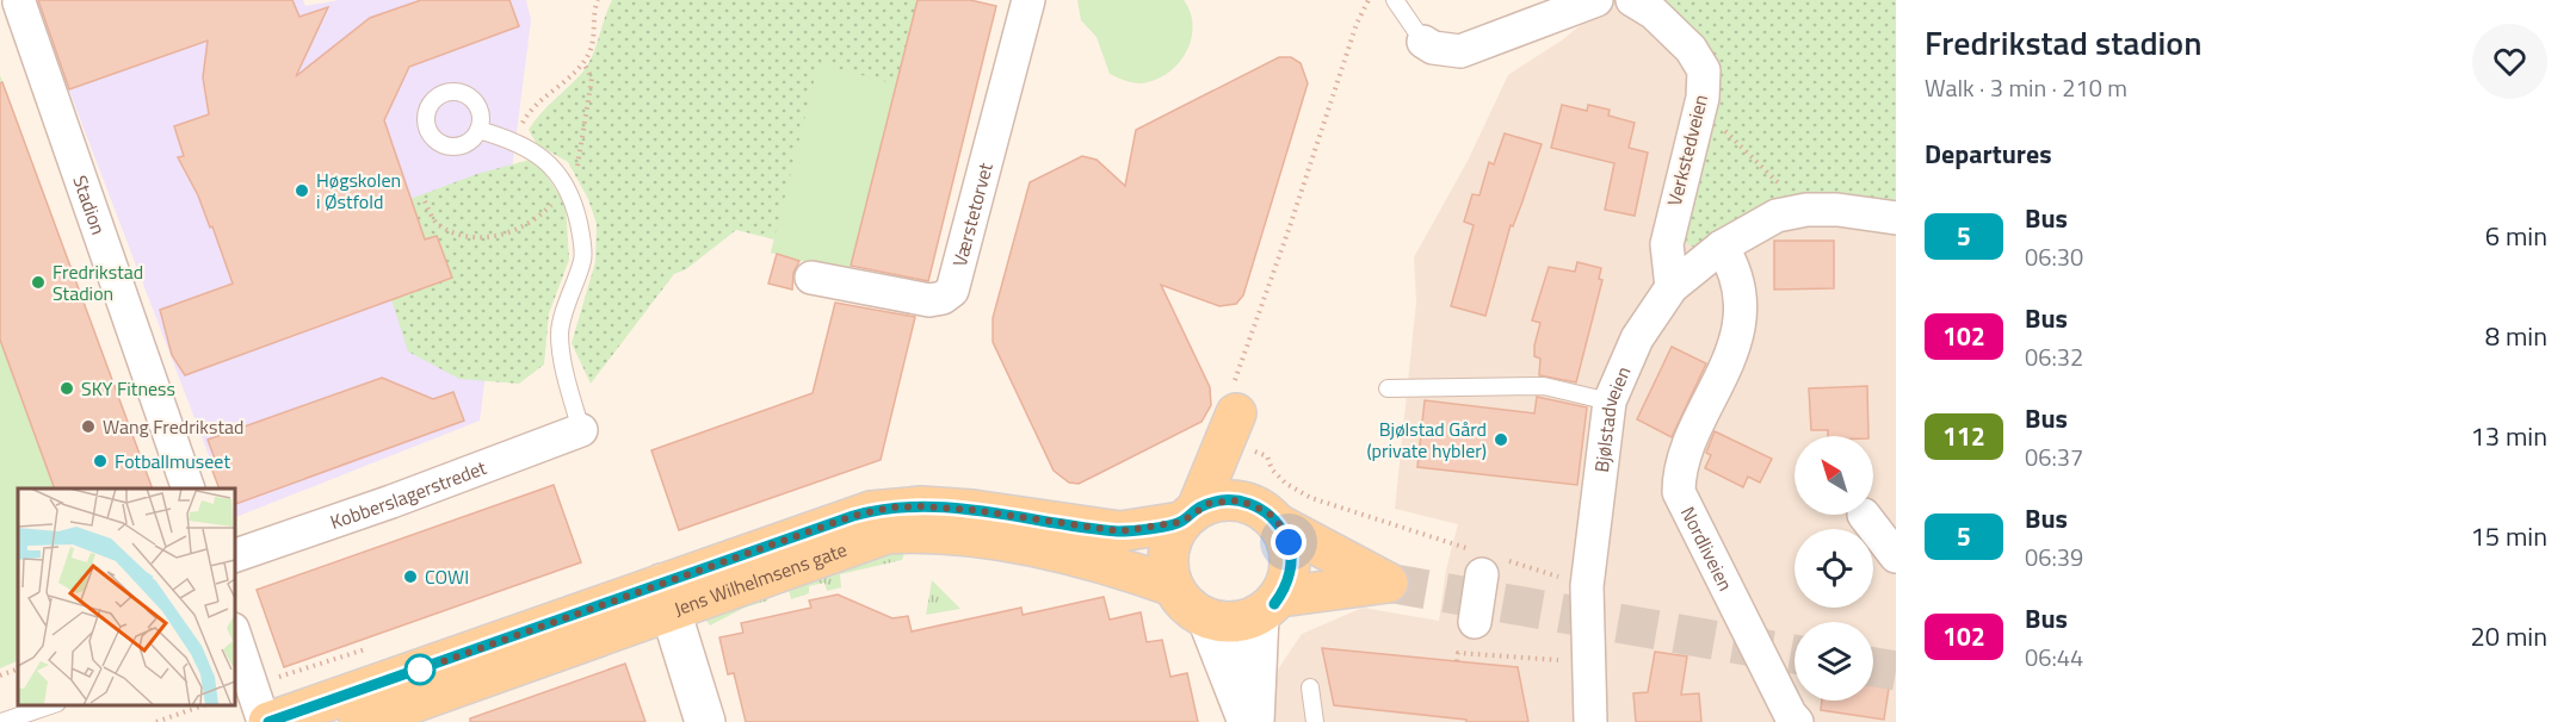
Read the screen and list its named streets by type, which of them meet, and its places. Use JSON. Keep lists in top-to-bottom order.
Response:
{
  "streets": {
    "main road": ["Jens Wilhelmsens gate"],
    "street": [
      "Verkstedveien",
      "Stadion",
      "Værstetorvet",
      "Bjølstadveien",
      "Kobberslagerstredet",
      "Nordliveien"
    ]
  },
  "crossings": [
    ["Verkstedveien", "Bjølstadveien"],
    ["Bjølstadveien", "Nordliveien"]
  ],
  "places": [
    "Høgskolen i Østfold",
    "Fredrikstad Stadion",
    "SKY Fitness",
    "Wang Fredrikstad",
    "Bjølstad Gård (private hybler)",
    "Fotballmuseet",
    "COWI"
  ],
  "lines": ["bus line 5"],
  "north": "top left",
  "page": {
    "heading": [
      ["Fredrikstad stadion", "Walk · 3 min · 210 m"],
      "Departures"
    ],
    "list": [
      {
        "mark": "5",
        "name": "Bus",
        "note": "06:30",
        "value": "6 min"
      },
      {
        "mark": "102",
        "name": "Bus",
        "note": "06:32",
        "value": "8 min"
      },
      {
        "mark": "112",
        "name": "Bus",
        "note": "06:37",
        "value": "13 min"
      },
      {
        "mark": "5",
        "name": "Bus",
        "note": "06:39",
        "value": "15 min"
      },
      {
        "mark": "102",
        "name": "Bus",
        "note": "06:44",
        "value": "20 min"
      }
    ]
  }
}
